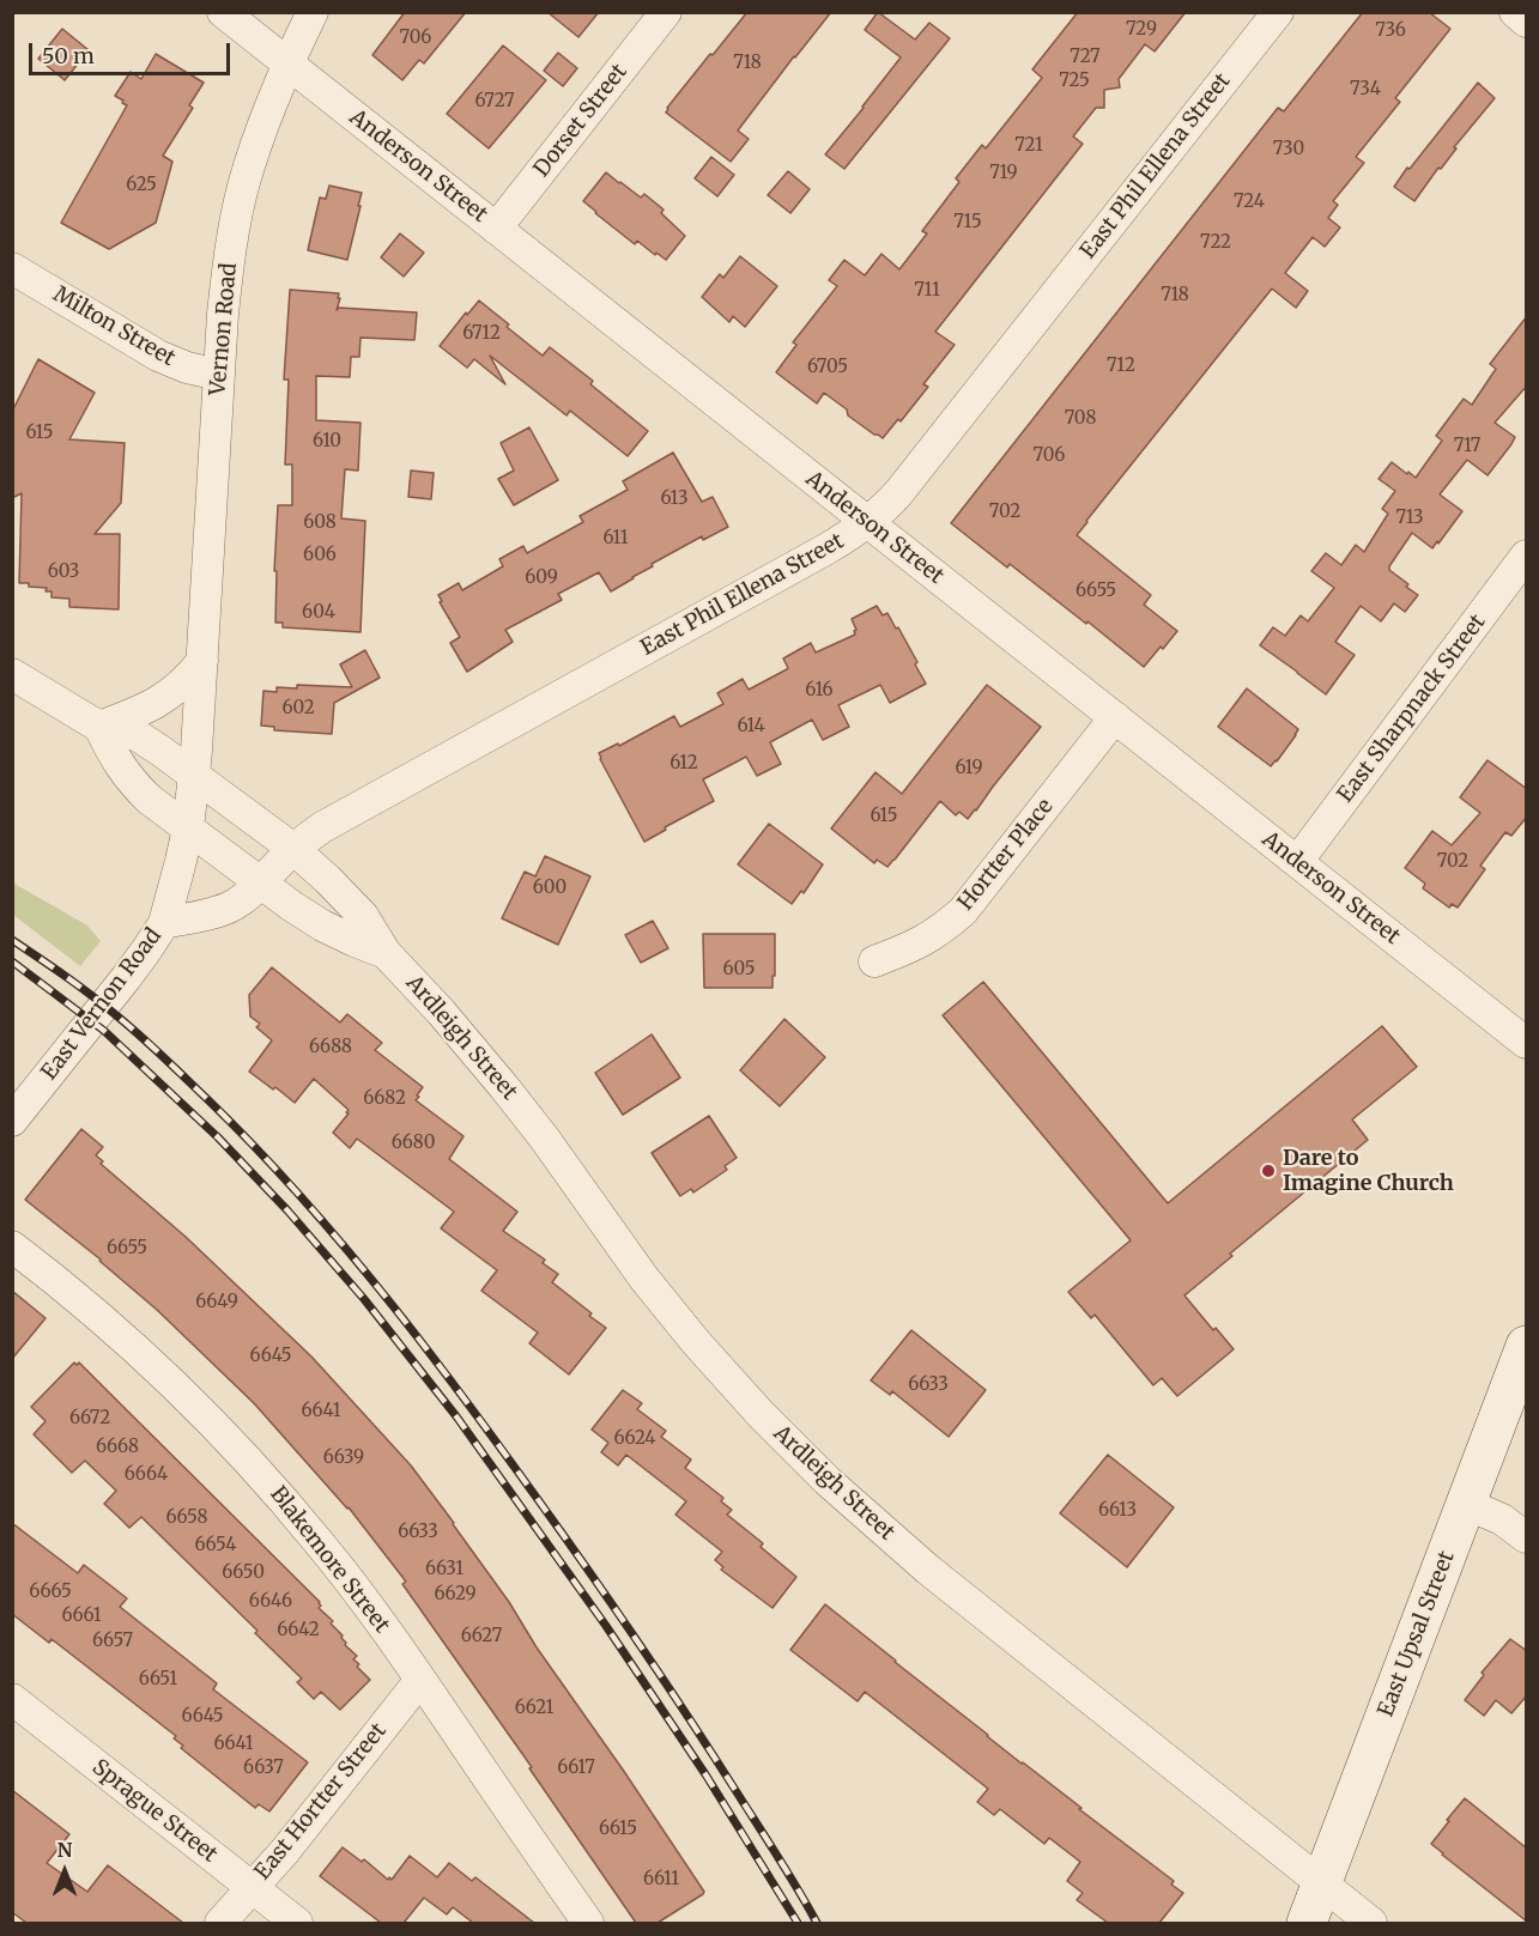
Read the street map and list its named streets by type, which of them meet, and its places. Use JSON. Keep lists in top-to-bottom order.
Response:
{
  "streets": {
    "street": [
      "Dorset Street",
      "Anderson Street",
      "East Phil Ellena Street",
      "Milton Street",
      "Vernon Road",
      "East Sharpnack Street",
      "Hortter Place",
      "East Vernon Road",
      "Ardleigh Street",
      "Blakemore Street",
      "East Upsal Street",
      "East Hortter Street",
      "Sprague Street"
    ]
  },
  "crossings": [
    ["Dorset Street", "Anderson Street"],
    ["Anderson Street", "East Phil Ellena Street"],
    ["Anderson Street", "Vernon Road"],
    ["Anderson Street", "East Sharpnack Street"],
    ["Anderson Street", "Hortter Place"],
    ["East Phil Ellena Street", "Vernon Road"],
    ["East Phil Ellena Street", "East Vernon Road"],
    ["East Phil Ellena Street", "Ardleigh Street"],
    ["Milton Street", "Vernon Road"],
    ["Vernon Road", "East Vernon Road"],
    ["Vernon Road", "Ardleigh Street"],
    ["Ardleigh Street", "East Upsal Street"],
    ["Blakemore Street", "East Hortter Street"],
    ["East Hortter Street", "Sprague Street"]
  ],
  "places": ["Dare to Imagine Church"],
  "house_numbers": [
    "729",
    "736",
    "706",
    "727",
    "718",
    "725",
    "734",
    "6727",
    "721",
    "730",
    "719",
    "625",
    "724",
    "715",
    "722",
    "711",
    "718",
    "6712",
    "712",
    "6705",
    "708",
    "615",
    "610",
    "717",
    "706",
    "613",
    "702",
    "713",
    "608",
    "611",
    "606",
    "603",
    "609",
    "6655",
    "604",
    "616",
    "602",
    "614",
    "612",
    "619",
    "615",
    "702",
    "600",
    "605",
    "6688",
    "6682",
    "6680",
    "6655",
    "6649",
    "6645",
    "6633",
    "6641",
    "6672",
    "6624",
    "6668",
    "6639",
    "6664",
    "6613",
    "6658",
    "6633",
    "6654",
    "6631",
    "6650",
    "6665",
    "6629",
    "6646",
    "6661",
    "6642",
    "6627",
    "6657",
    "6651",
    "6621",
    "6645",
    "6641",
    "6637",
    "6617",
    "6615",
    "6611"
  ],
  "scale_bar": "50 m",
  "north": "top"
}
